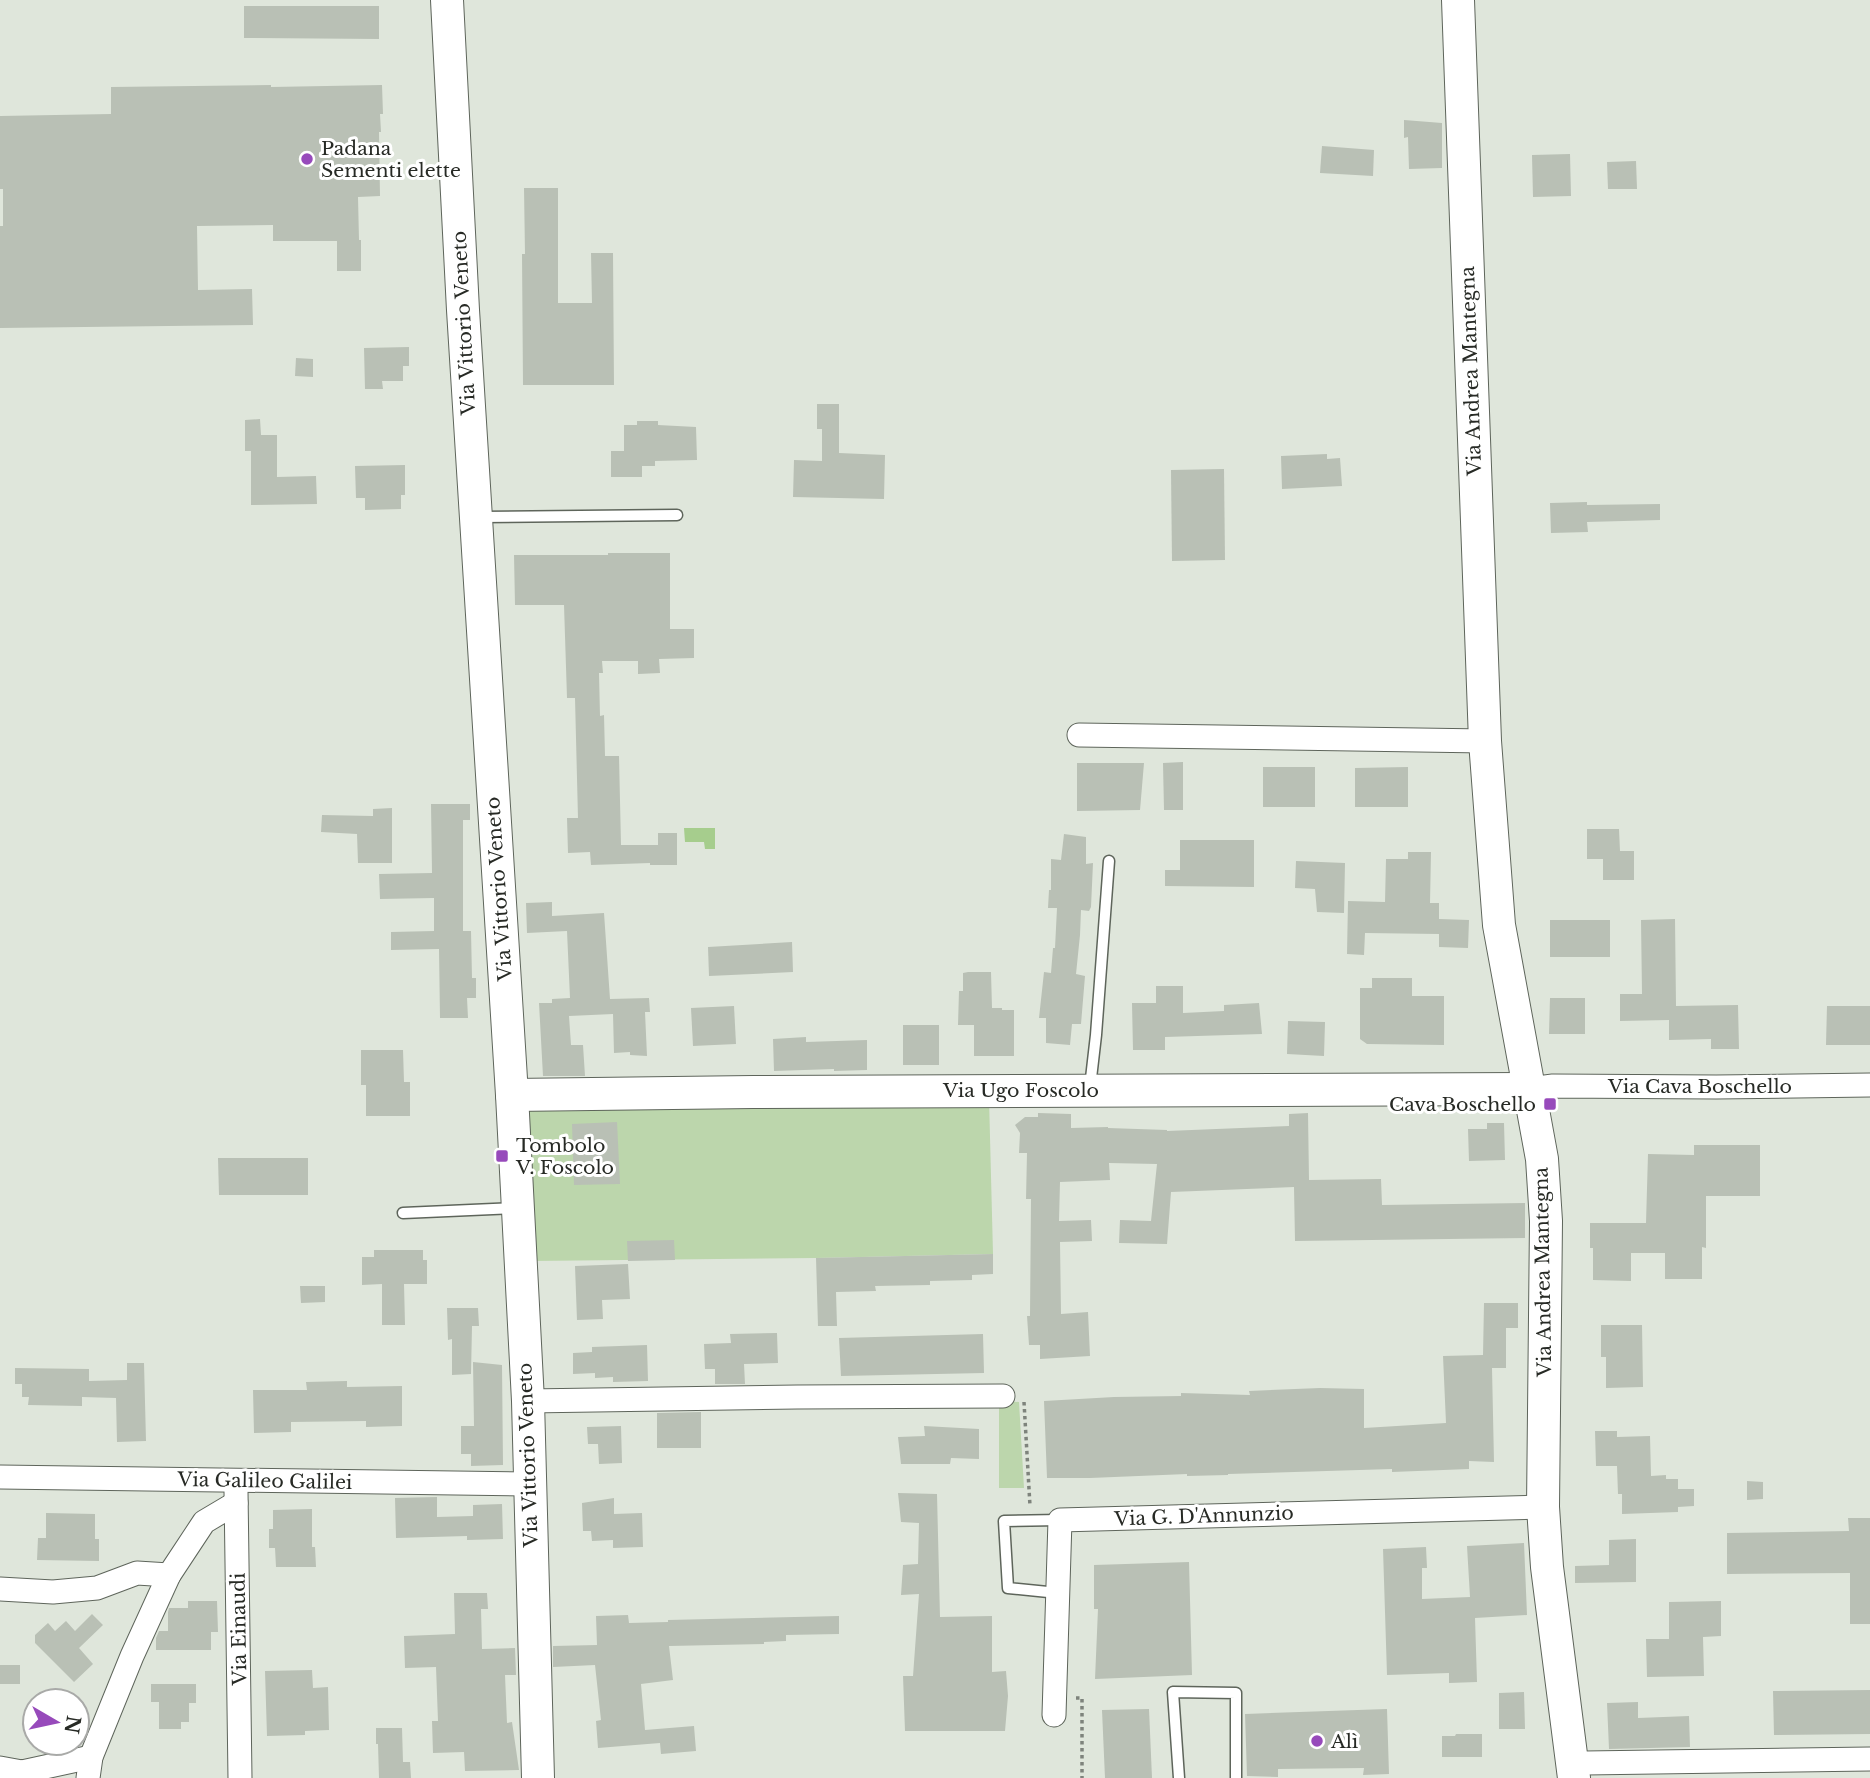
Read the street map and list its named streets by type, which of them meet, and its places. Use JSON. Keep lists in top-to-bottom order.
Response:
{
  "streets": {
    "main road": ["Via Vittorio Veneto", "Via Andrea Mantegna", "Via Ugo Foscolo"],
    "street": [
      "Via Cava Boschello",
      "Via Galileo Galilei",
      "Via G. D'Annunzio",
      "Via Einaudi"
    ]
  },
  "crossings": [
    ["Via Vittorio Veneto", "Via Ugo Foscolo"],
    ["Via Vittorio Veneto", "Via Galileo Galilei"],
    ["Via Andrea Mantegna", "Via Cava Boschello"],
    ["Via Andrea Mantegna", "Via Ugo Foscolo"],
    ["Via Andrea Mantegna", "Via G. D'Annunzio"],
    ["Via Cava Boschello", "Via Ugo Foscolo"],
    ["Via Galileo Galilei", "Via Einaudi"]
  ],
  "places": {
    "other": ["Padana Sementi elette", "Alì"],
    "transit": ["Cava Boschello", "Tombolo V. Foscolo"]
  },
  "north": "right"
}
